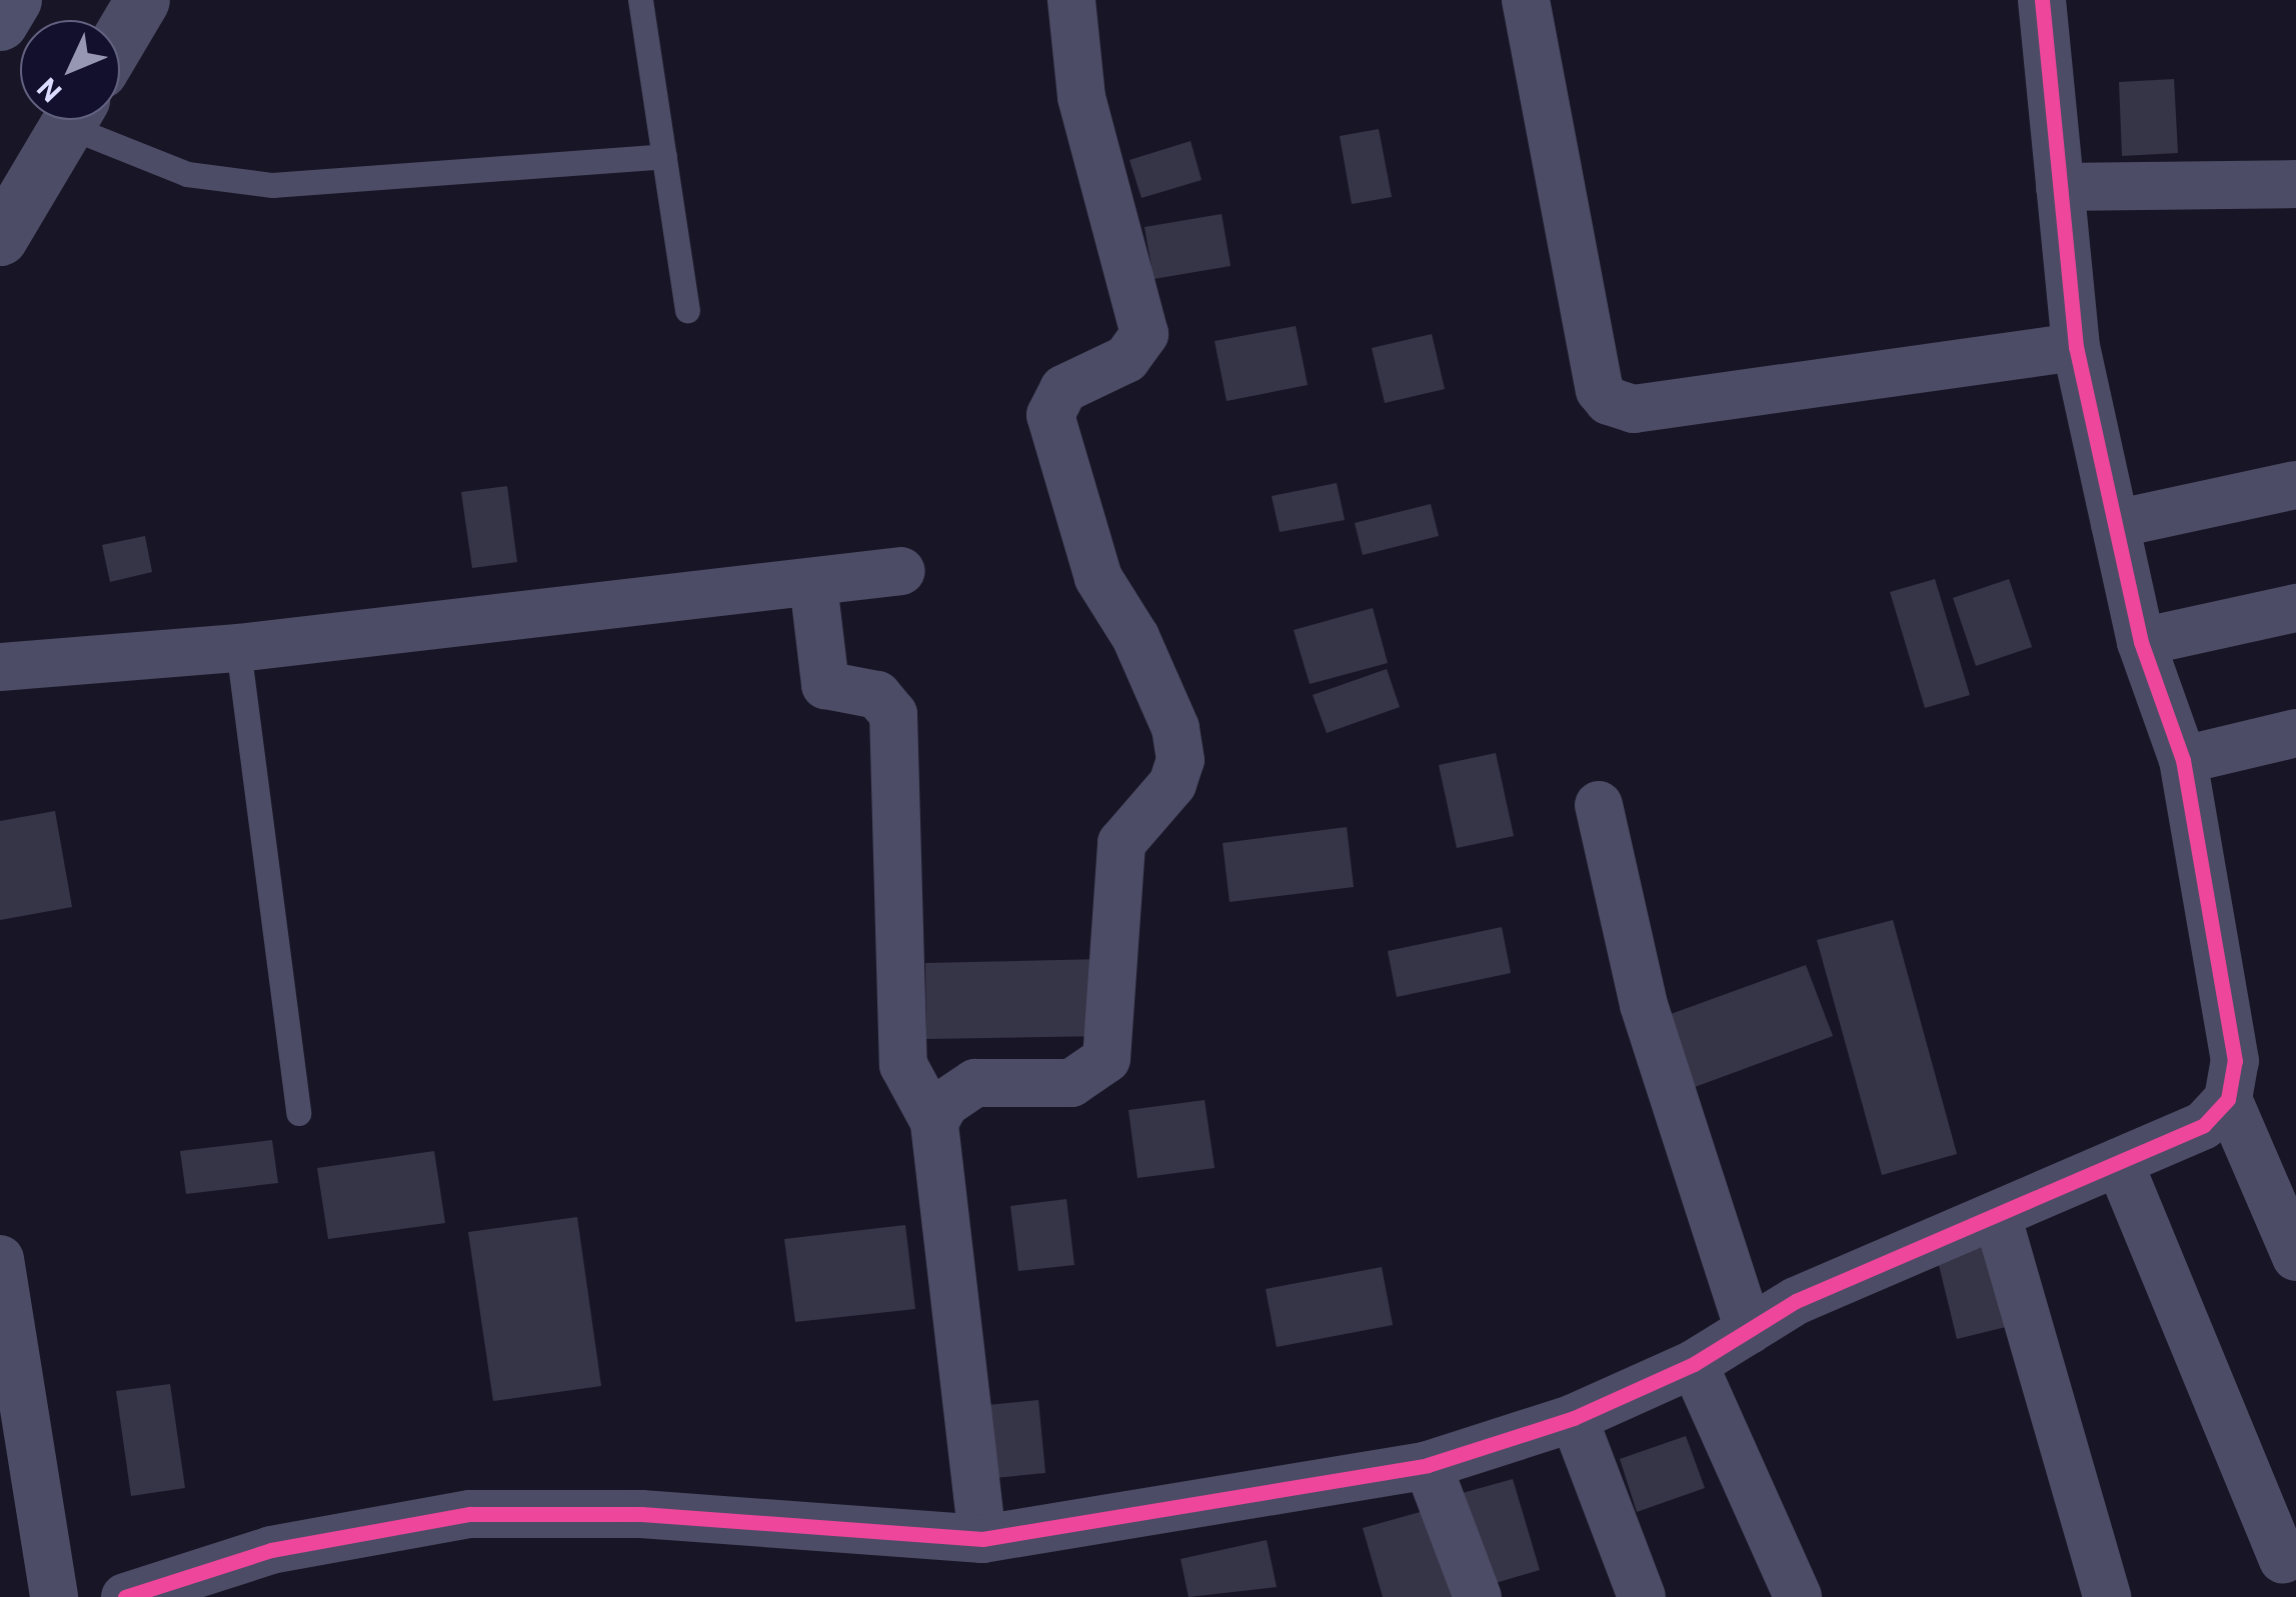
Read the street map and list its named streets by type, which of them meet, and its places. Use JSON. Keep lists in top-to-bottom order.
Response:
{
  "north": "bottom left"
}
